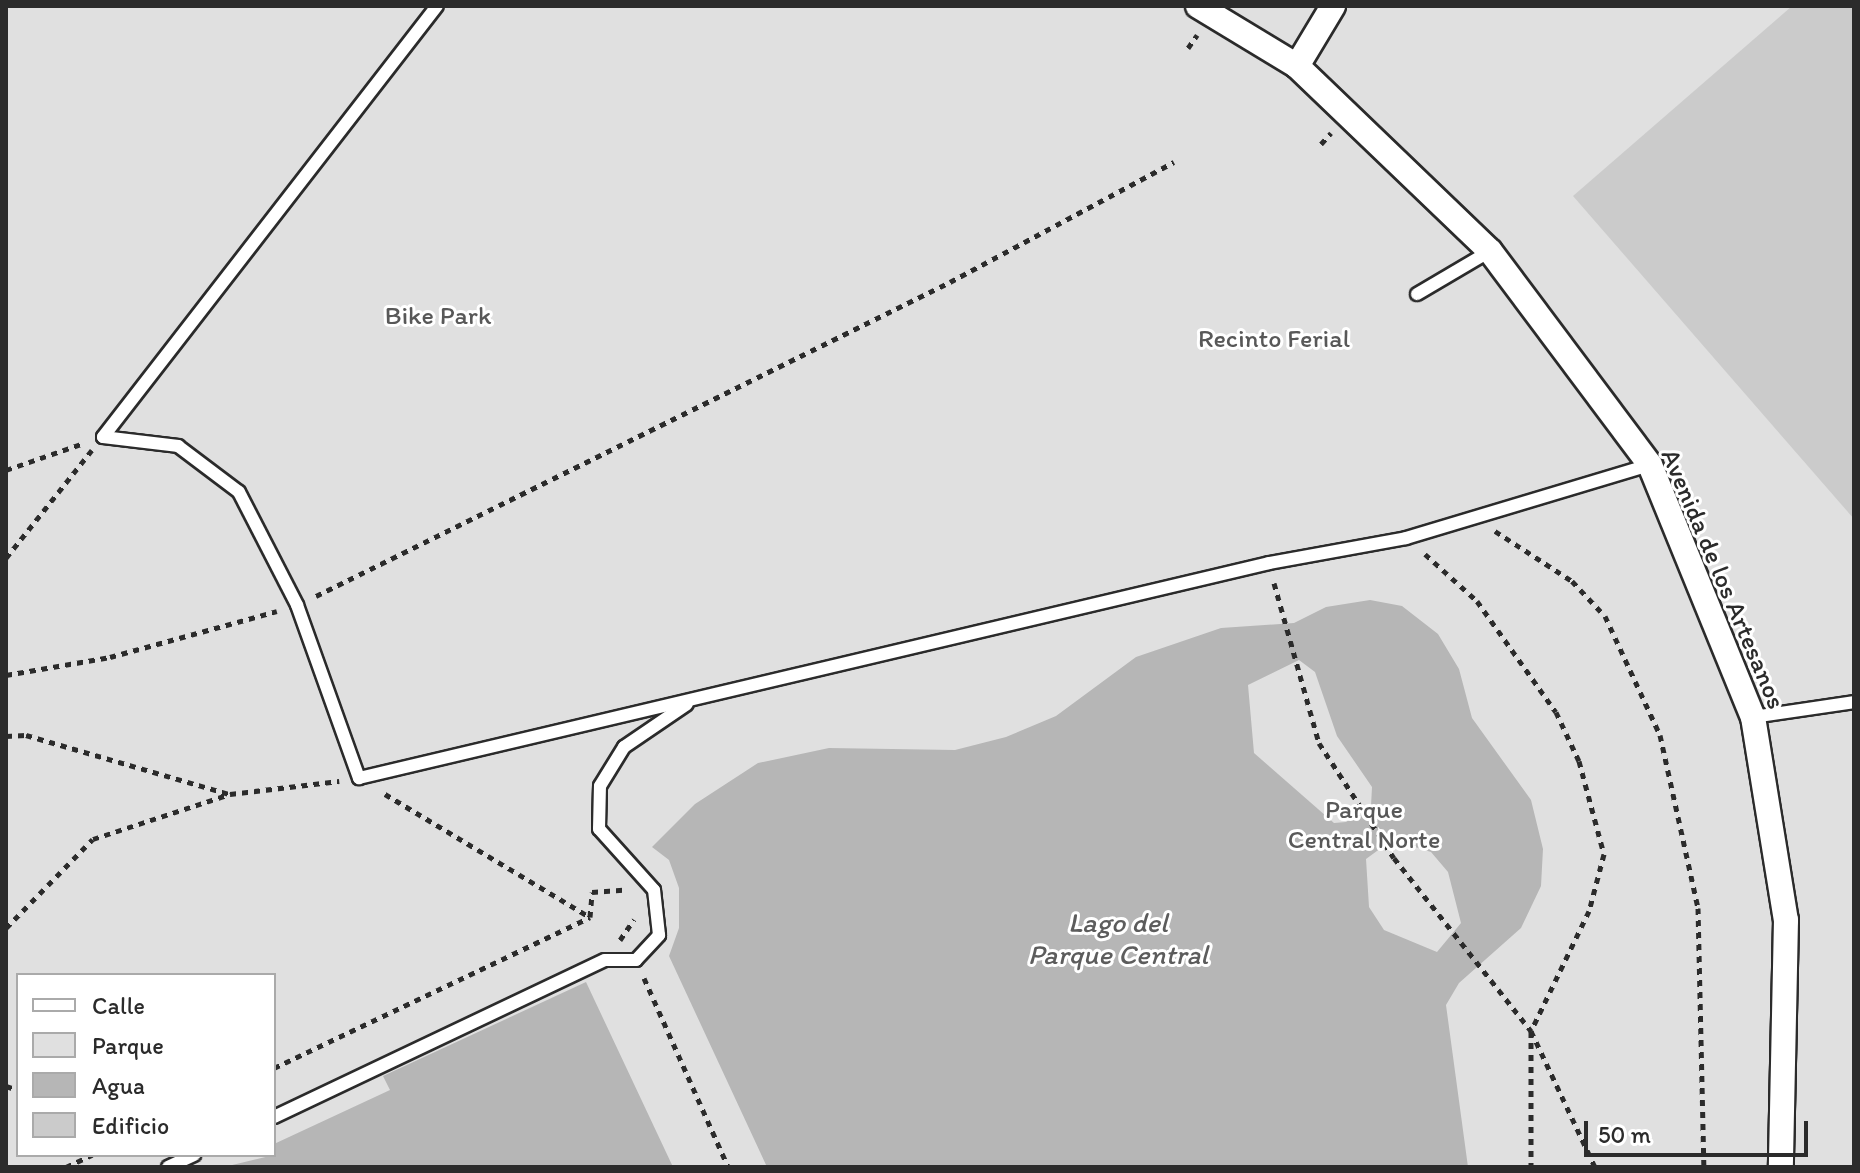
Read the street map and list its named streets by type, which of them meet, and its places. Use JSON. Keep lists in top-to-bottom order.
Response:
{
  "streets": {
    "street": ["Avenida de los Artesanos"]
  },
  "water": ["Lago del Parque Central"],
  "parks": ["Bike Park", "Recinto Ferial", "Parque Central Norte"],
  "legend": [
    "Calle",
    "Parque",
    "Agua",
    "Edificio"
  ],
  "scale_bar": "50 m"
}
